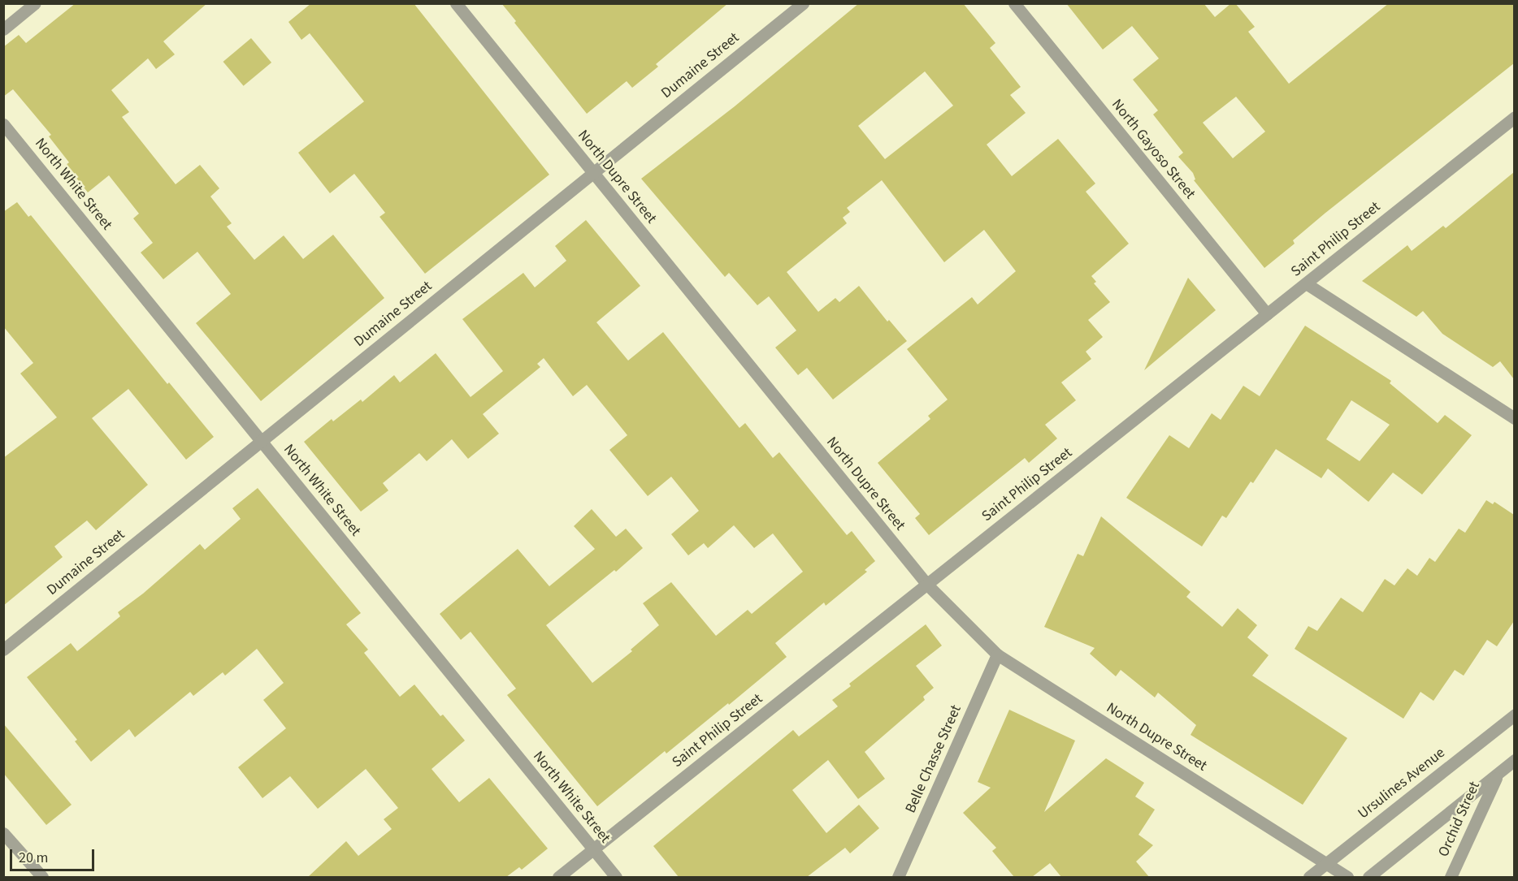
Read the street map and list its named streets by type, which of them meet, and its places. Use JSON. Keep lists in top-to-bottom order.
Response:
{
  "streets": {
    "street": [
      "Dumaine Street",
      "North Gayoso Street",
      "North Dupre Street",
      "North White Street",
      "Saint Philip Street",
      "Belle Chasse Street",
      "Ursulines Avenue",
      "Orchid Street"
    ]
  },
  "crossings": [
    ["Dumaine Street", "North Dupre Street"],
    ["Dumaine Street", "North White Street"],
    ["North Gayoso Street", "Saint Philip Street"],
    ["North Dupre Street", "Saint Philip Street"],
    ["North Dupre Street", "Belle Chasse Street"],
    ["North Dupre Street", "Ursulines Avenue"],
    ["North White Street", "Saint Philip Street"]
  ],
  "scale_bar": "20 m"
}
